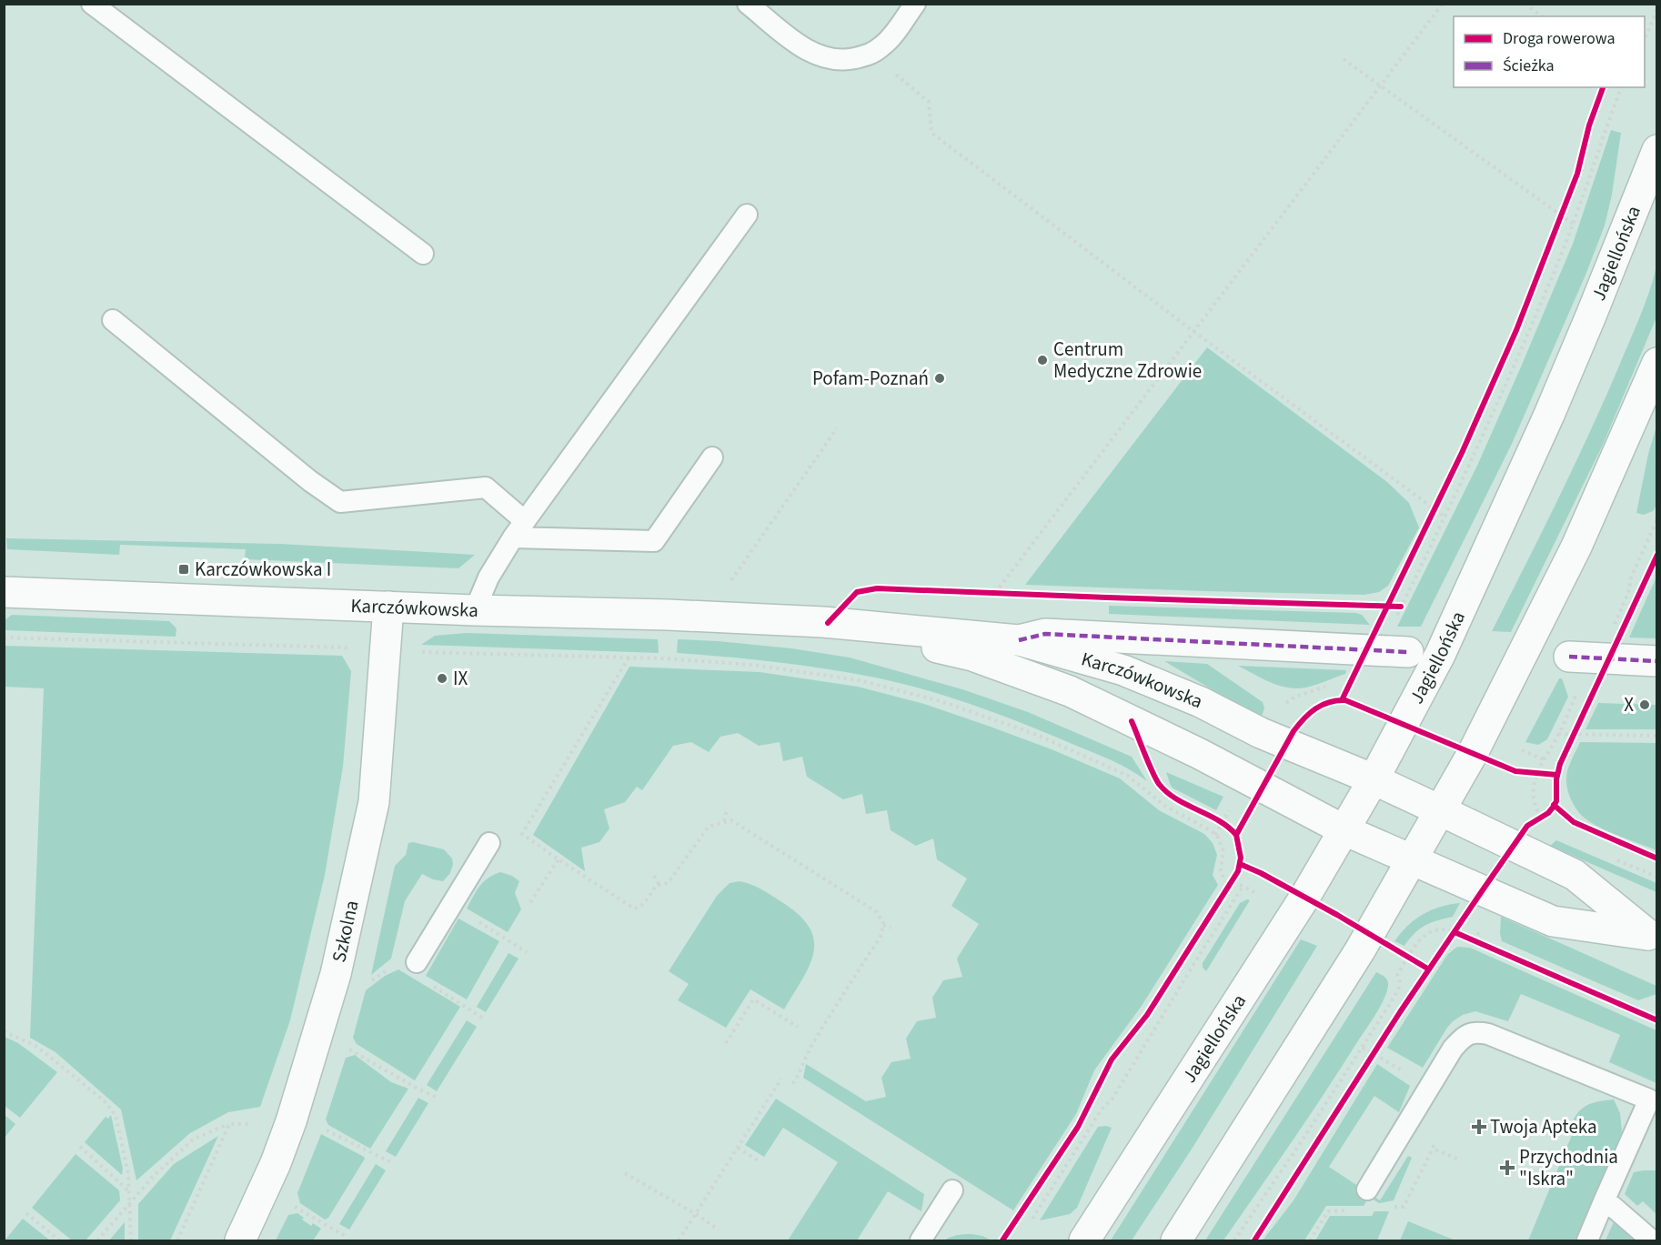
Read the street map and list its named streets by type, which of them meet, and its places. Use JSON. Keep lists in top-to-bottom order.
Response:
{
  "streets": {
    "street": ["Jagiellońska", "Karczówkowska", "Szkolna"]
  },
  "crossings": [
    ["Jagiellońska", "Karczówkowska"],
    ["Karczówkowska", "Szkolna"]
  ],
  "places": {
    "other": [
      "Centrum Medyczne Zdrowie",
      "Pofam-Poznań",
      "IX",
      "X"
    ],
    "transit": ["Karczówkowska I"],
    "health": ["Twoja Apteka", "Przychodnia \"Iskra\""]
  },
  "legend": ["Droga rowerowa", "Ścieżka"]
}
